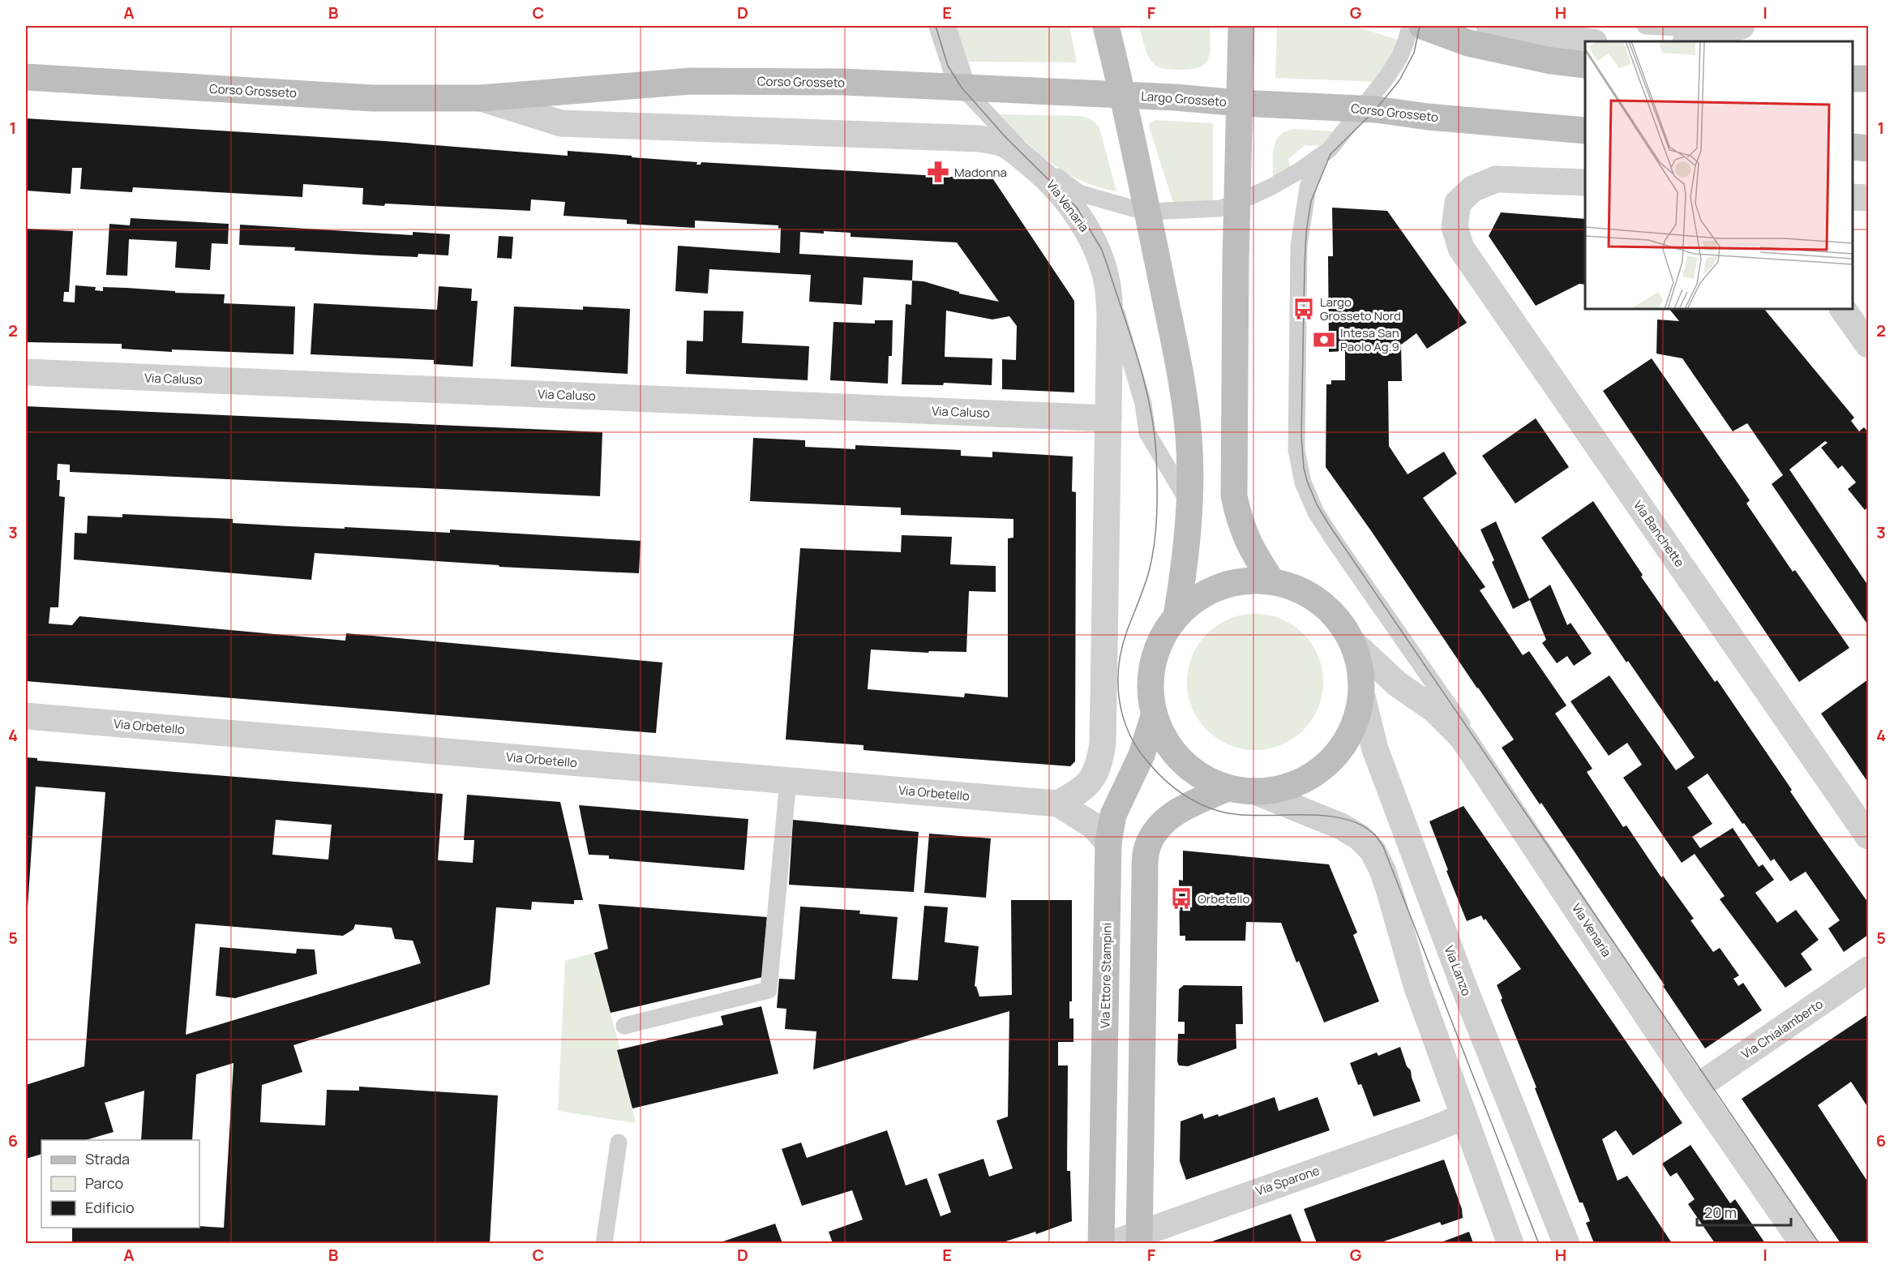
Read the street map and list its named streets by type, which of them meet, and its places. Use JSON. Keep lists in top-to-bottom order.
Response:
{
  "streets": {
    "main road": ["Corso Grosseto", "Largo Grosseto", "Via Ettore Stampini"],
    "street": [
      "Via Venaria",
      "Via Caluso",
      "Via Banchette",
      "Via Orbetello",
      "Via Lanzo",
      "Via Chialamberto",
      "Via Sparone"
    ]
  },
  "crossings": [
    ["Corso Grosseto", "Largo Grosseto"],
    ["Corso Grosseto", "Via Venaria"],
    ["Via Venaria", "Via Caluso"],
    ["Via Venaria", "Via Orbetello"],
    ["Via Venaria", "Via Chialamberto"],
    ["Via Orbetello", "Via Ettore Stampini"]
  ],
  "places": {
    "pharmacy": ["Madonna"],
    "bus stop": ["Largo Grosseto Nord", "Orbetello"],
    "bank": ["Intesa San Paolo Ag.9"]
  },
  "legend": ["Strada", "Parco", "Edificio"],
  "scale_bar": "20 m",
  "grid": {
    "columns": [
      "A",
      "B",
      "C",
      "D",
      "E",
      "F",
      "G",
      "H",
      "I"
    ],
    "rows": [
      "1",
      "2",
      "3",
      "4",
      "5",
      "6"
    ]
  }
}
